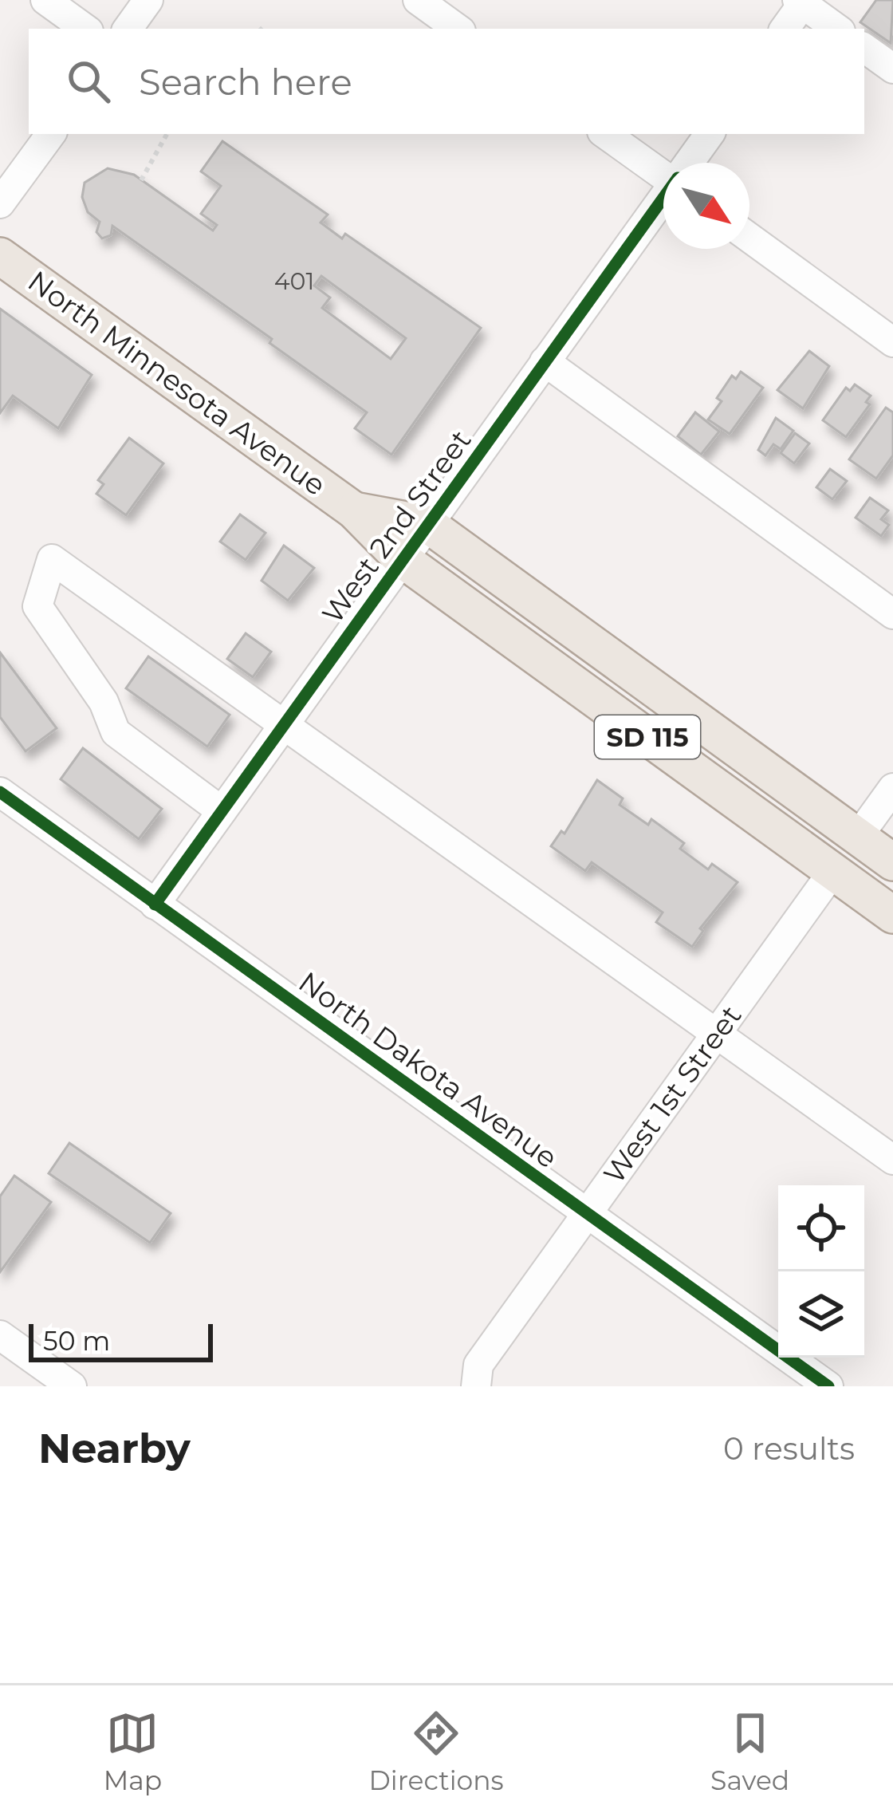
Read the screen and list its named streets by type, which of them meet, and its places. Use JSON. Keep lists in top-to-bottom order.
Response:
{
  "streets": {
    "main road": ["North Minnesota Avenue", "SD 115"],
    "street": ["West 2nd Street", "North Dakota Avenue", "West 1st Street"]
  },
  "crossings": [
    ["North Minnesota Avenue", "West 2nd Street"],
    ["North Minnesota Avenue", "West 1st Street"],
    ["West 2nd Street", "North Dakota Avenue"],
    ["North Dakota Avenue", "West 1st Street"]
  ],
  "house_numbers": ["401"],
  "scale_bar": "50 m",
  "north": "bottom right",
  "page": {
    "search": "Search here",
    "scale": "50 m",
    "heading": ["Nearby", "0 results"],
    "nav": ["Map", "Directions", "Saved"]
  }
}
